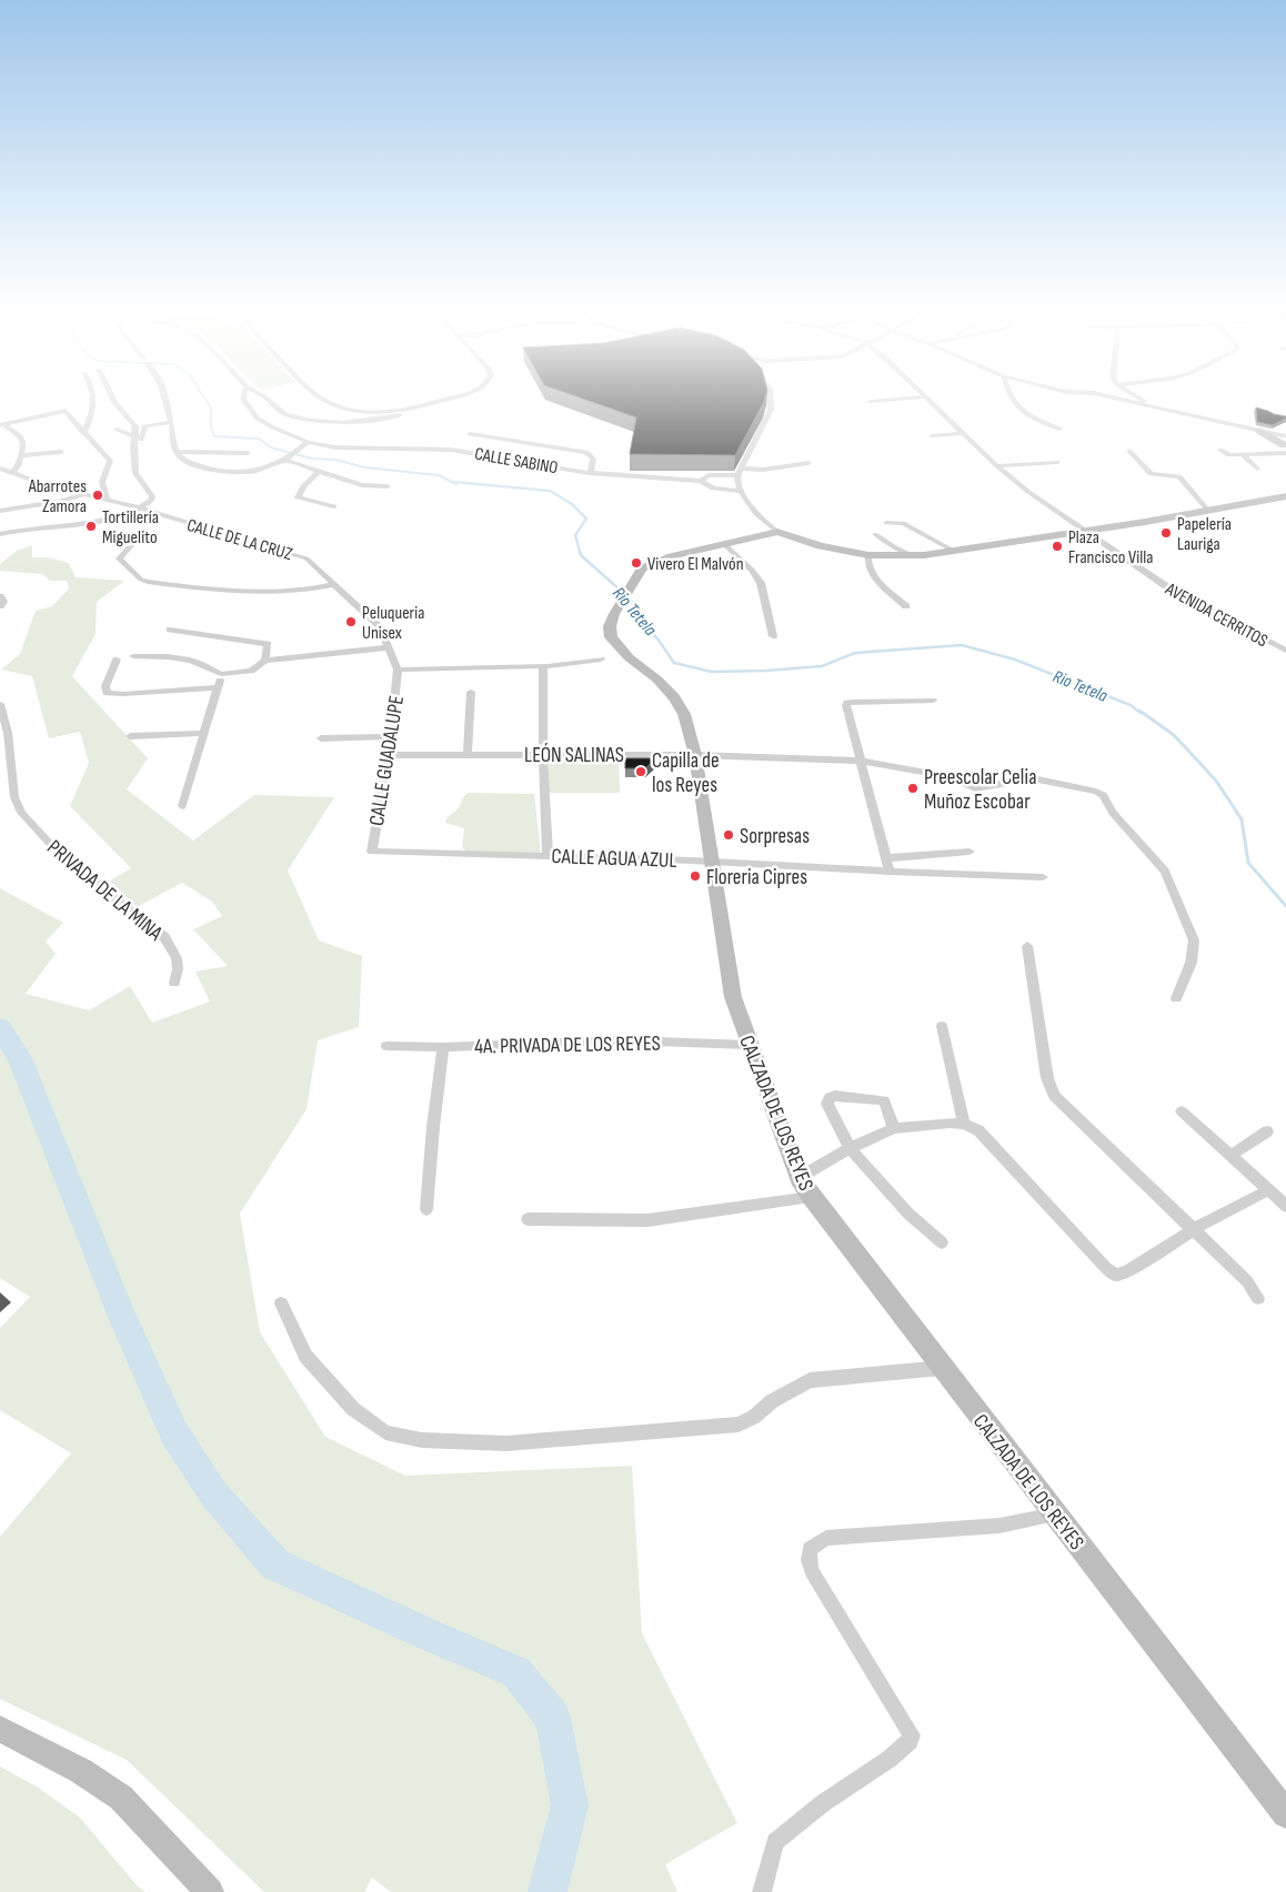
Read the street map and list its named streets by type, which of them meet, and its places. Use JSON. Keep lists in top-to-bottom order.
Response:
{
  "streets": {
    "street": [
      "CALLE SABINO",
      "CALLE DE LA CRUZ",
      "AVENIDA CERRITOS",
      "LEÓN SALINAS",
      "CALLE GUADALUPE",
      "CALLE AGUA AZUL",
      "PRIVADA DE LA MINA",
      "4A. PRIVADA DE LOS REYES",
      "CALZADA DE LOS REYES"
    ]
  },
  "crossings": [
    ["CALLE DE LA CRUZ", "CALLE GUADALUPE"],
    ["LEÓN SALINAS", "CALLE GUADALUPE"],
    ["LEÓN SALINAS", "CALZADA DE LOS REYES"],
    ["CALLE GUADALUPE", "CALLE AGUA AZUL"],
    ["CALLE AGUA AZUL", "CALZADA DE LOS REYES"],
    ["4A. PRIVADA DE LOS REYES", "CALZADA DE LOS REYES"]
  ],
  "water": ["Rio Tetela"],
  "places": [
    "Abarrotes Zamora",
    "Tortillería Miguelito",
    "Papelería Lauriga",
    "Plaza Francisco Villa",
    "Vivero El Malvón",
    "Peluqueria Unisex",
    "Capilla de los Reyes",
    "Preescolar Celia Muñoz Escobar",
    "Sorpresas",
    "Floreria Cipres"
  ]
}
